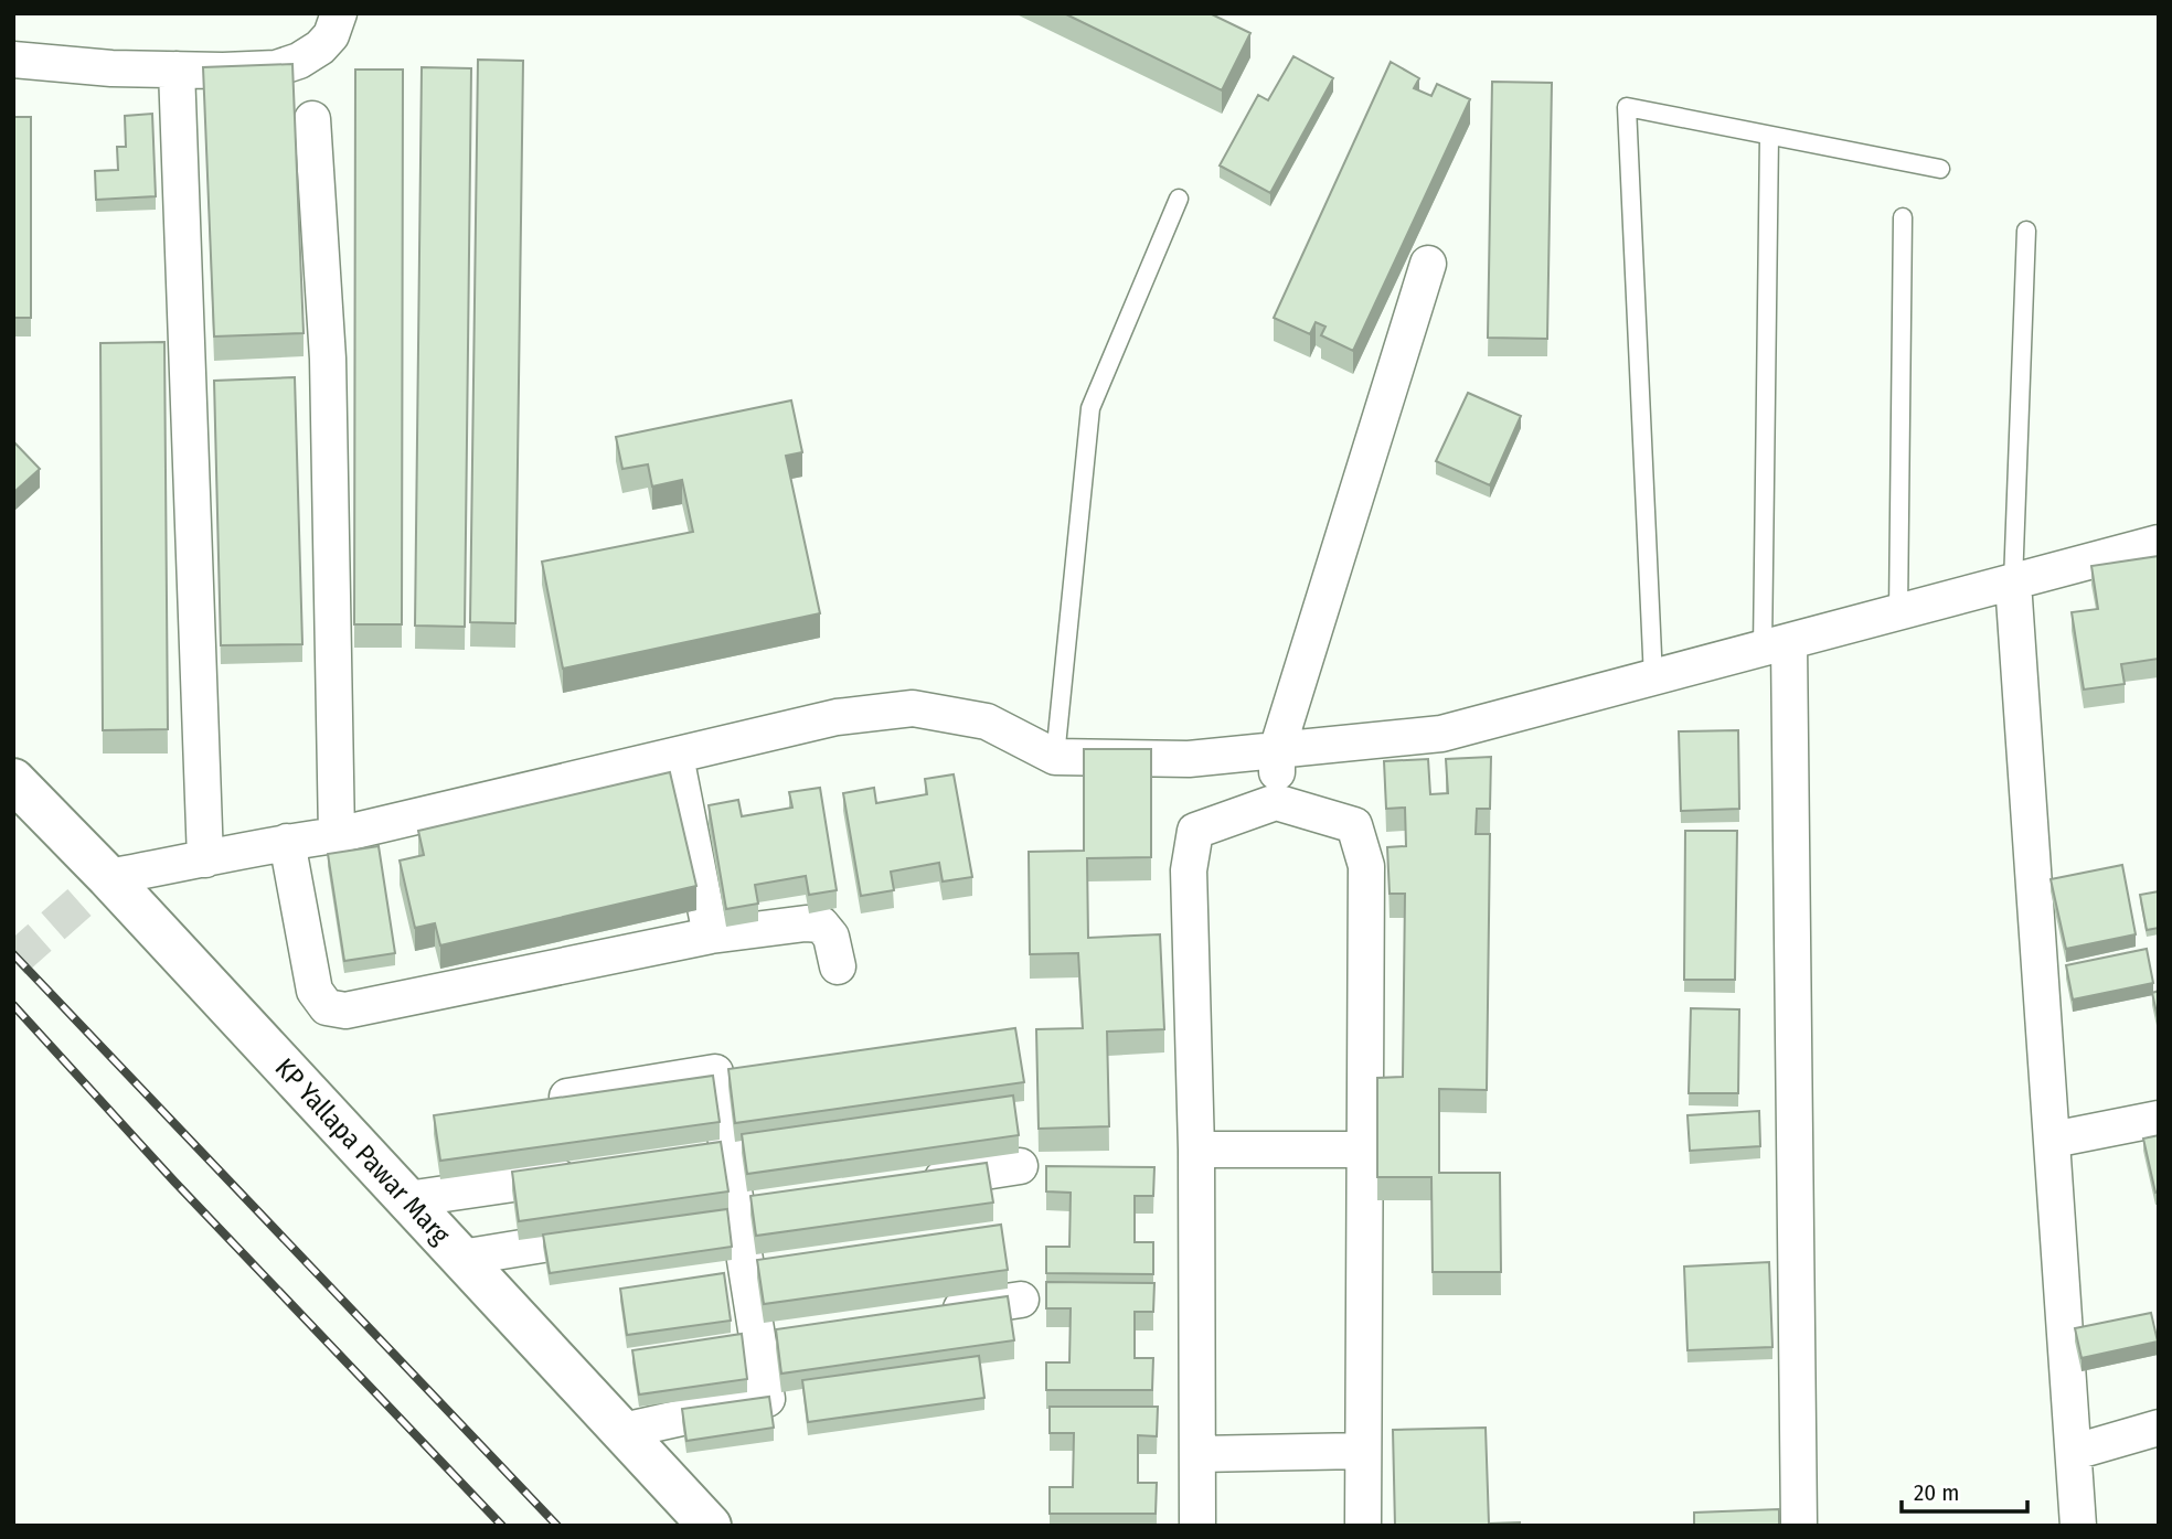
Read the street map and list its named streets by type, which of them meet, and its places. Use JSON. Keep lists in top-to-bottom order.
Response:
{
  "streets": {
    "street": ["KP Yallapa Pawar Marg"]
  },
  "scale_bar": "20 m"
}
